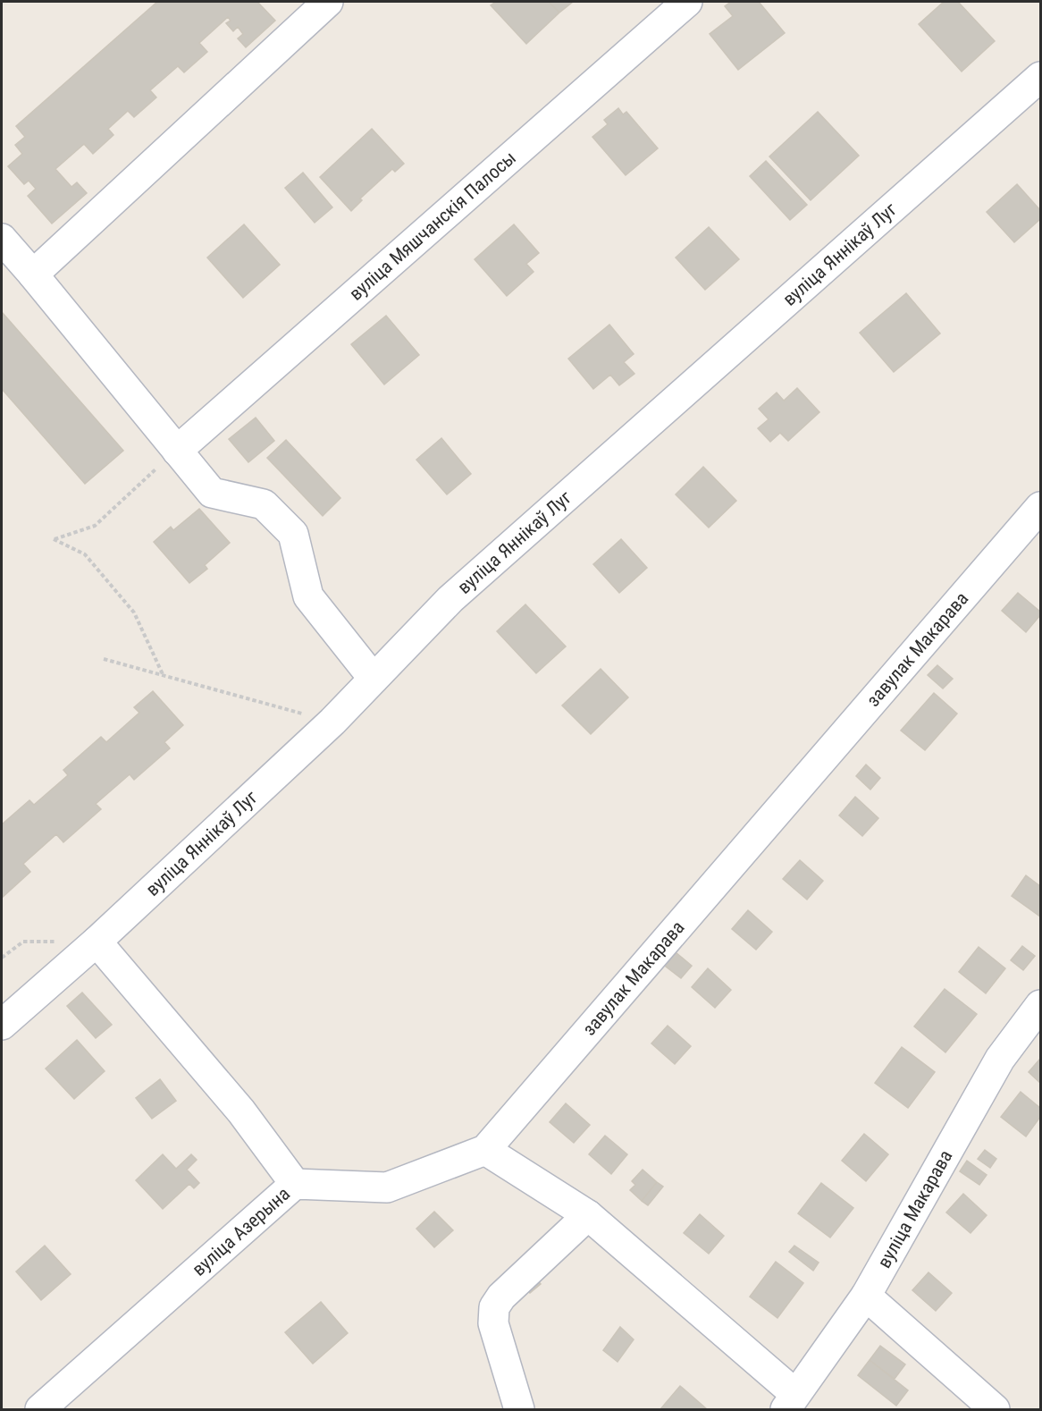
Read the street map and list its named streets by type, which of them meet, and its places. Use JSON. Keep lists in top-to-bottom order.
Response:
{
  "streets": {
    "street": [
      "вуліца Мяшчанскія Палосы",
      "вуліца Яннікаў Луг",
      "завулак Макарава",
      "вуліца Макарава",
      "вуліца Азерына"
    ]
  },
  "crossings": [
    ["завулак Макарава", "вуліца Азерына"]
  ]
}
